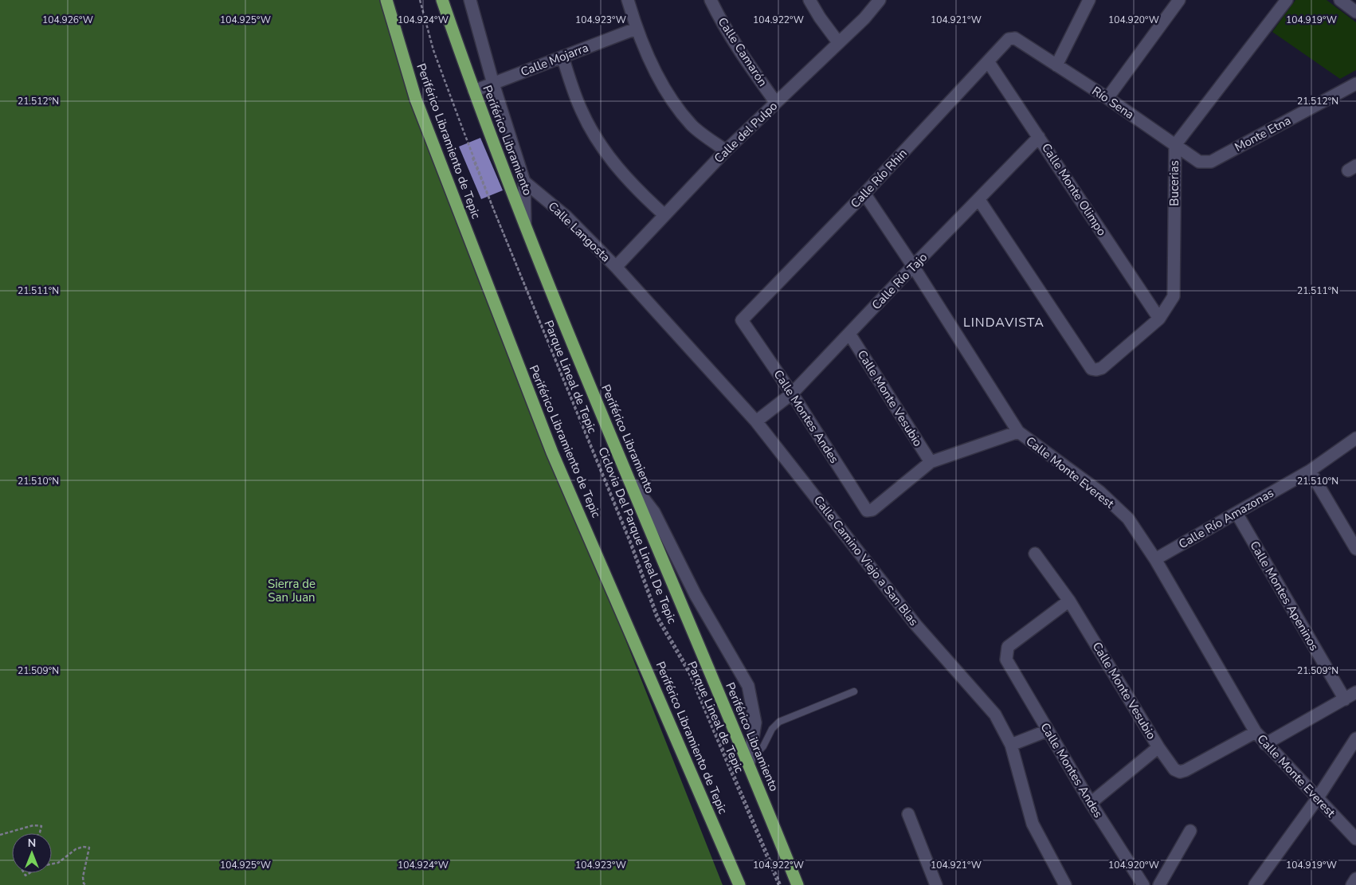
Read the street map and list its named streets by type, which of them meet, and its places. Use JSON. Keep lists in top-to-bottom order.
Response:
{
  "streets": {
    "highway": ["Periférico Libramiento", "Periférico Libramiento de Tepic"],
    "street": [
      "Calle Camarón",
      "Calle Mojarra",
      "Río Sena",
      "Calle del Pulpo",
      "Monte Etna",
      "Calle Río Rhin",
      "Bucerias",
      "Calle Monte Olimpo",
      "Calle Langosta",
      "Calle Río Tajo",
      "Calle Monte Vesubio",
      "Calle Montes Andes",
      "Calle Monte Everest",
      "Calle Río Amazonas",
      "Calle Camino Viejo a San Blas",
      "Calle Montes Apeninos"
    ],
    "path": ["Parque Lineal de Tepic"]
  },
  "crossings": [
    ["Calle Camarón", "Calle del Pulpo"],
    ["Calle Mojarra", "Periférico Libramiento"],
    ["Río Sena", "Monte Etna"],
    ["Río Sena", "Calle Río Rhin"],
    ["Río Sena", "Bucerias"],
    ["Calle del Pulpo", "Calle Langosta"],
    ["Calle del Pulpo", "Calle Camino Viejo a San Blas"],
    ["Calle Río Rhin", "Calle Monte Olimpo"],
    ["Calle Río Rhin", "Calle Montes Andes"],
    ["Calle Río Rhin", "Calle Monte Everest"],
    ["Bucerias", "Calle Monte Olimpo"],
    ["Bucerias", "Calle Río Tajo"],
    ["Calle Monte Olimpo", "Calle Río Tajo"],
    ["Calle Langosta", "Calle Camino Viejo a San Blas"],
    ["Calle Río Tajo", "Calle Monte Vesubio"],
    ["Calle Río Tajo", "Calle Montes Andes"],
    ["Calle Río Tajo", "Calle Monte Everest"],
    ["Calle Río Tajo", "Calle Camino Viejo a San Blas"],
    ["Calle Monte Vesubio", "Calle Montes Andes"],
    ["Calle Monte Vesubio", "Calle Monte Everest"],
    ["Calle Monte Everest", "Calle Río Amazonas"],
    ["Calle Río Amazonas", "Calle Montes Apeninos"]
  ],
  "districts": ["LINDAVISTA"],
  "parks": ["Sierra de San Juan"],
  "north": "top",
  "coordinates": [
    "104.926°W",
    "104.925°W",
    "104.924°W",
    "104.923°W",
    "104.922°W",
    "104.921°W",
    "104.920°W",
    "104.919°W",
    "21.512°N",
    "21.511°N",
    "21.510°N",
    "21.509°N"
  ]
}
